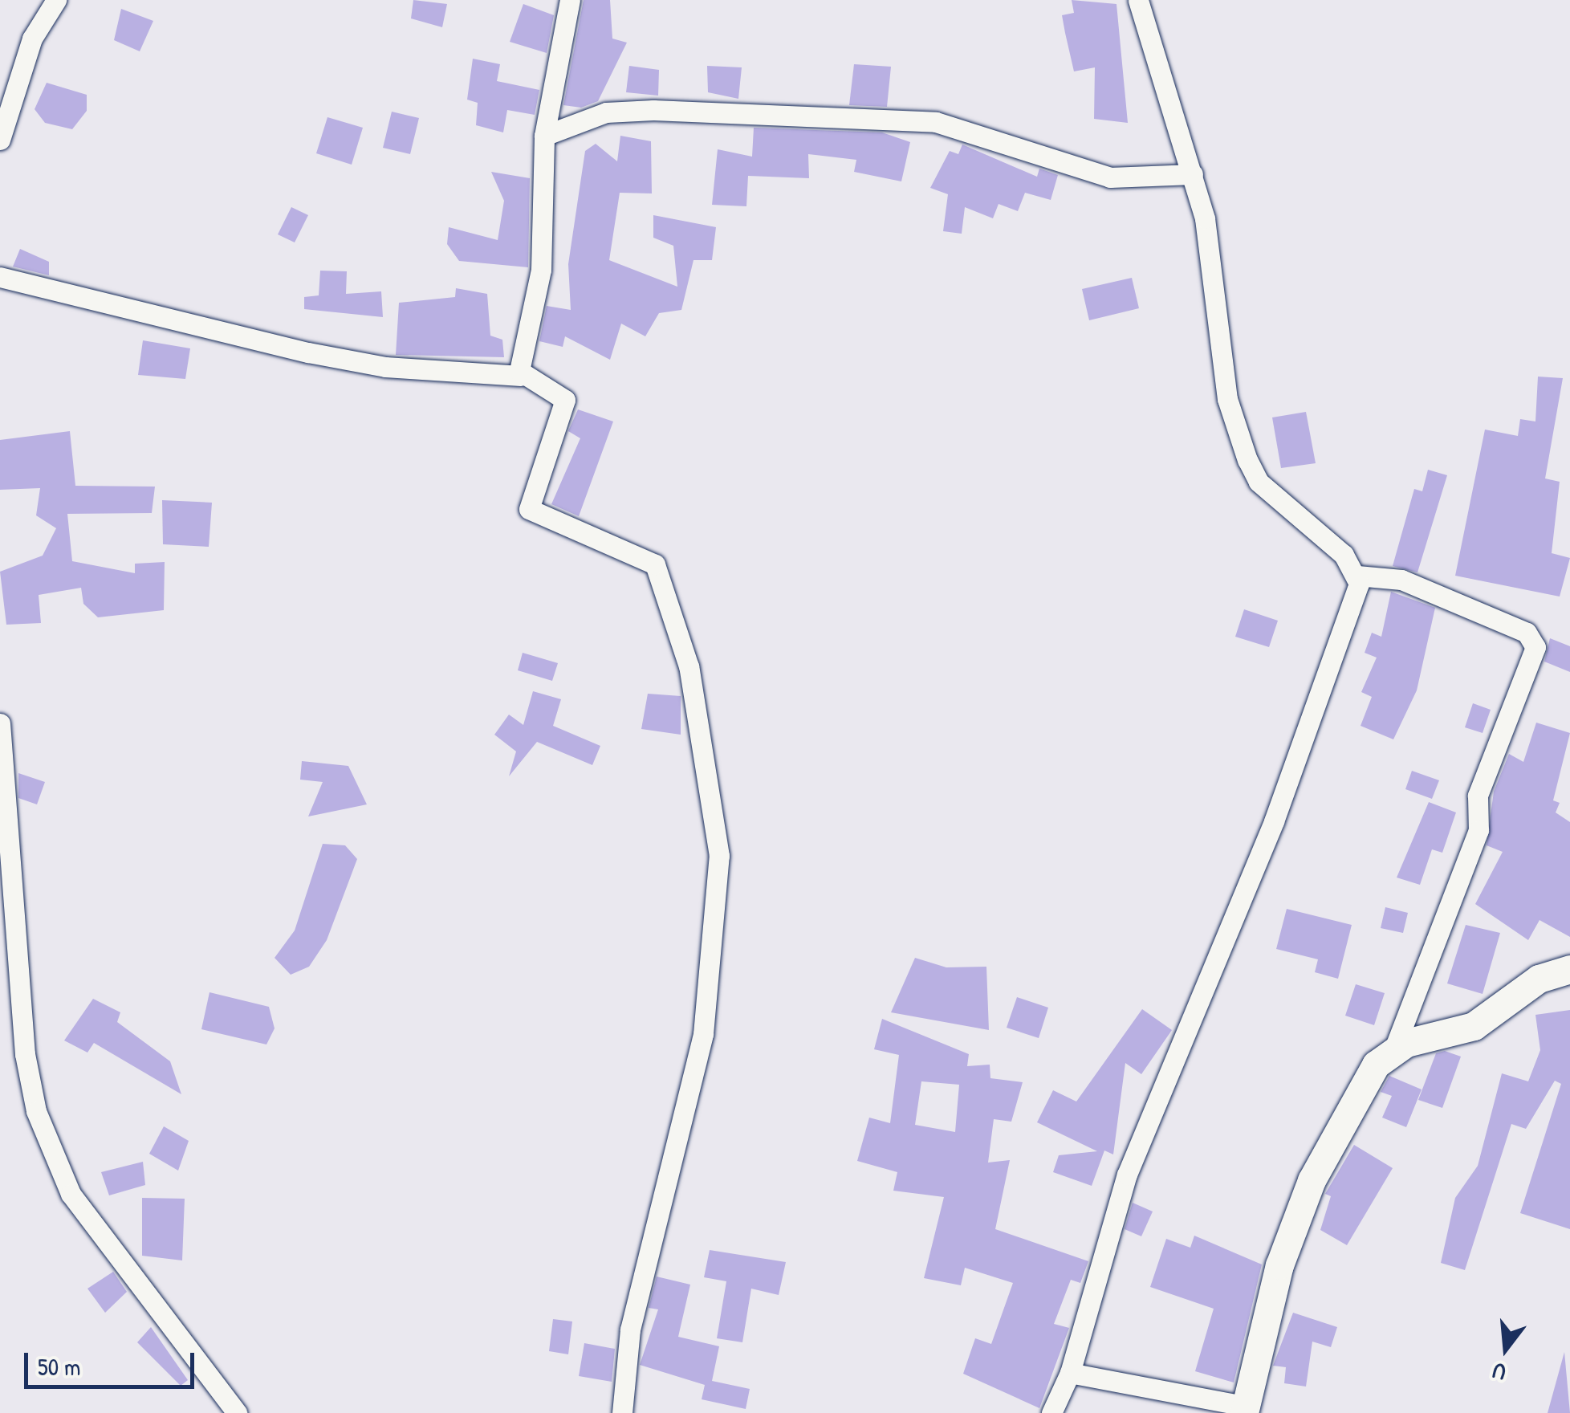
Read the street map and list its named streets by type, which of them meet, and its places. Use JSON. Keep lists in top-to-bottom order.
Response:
{
  "scale_bar": "50 m",
  "north": "bottom"
}
